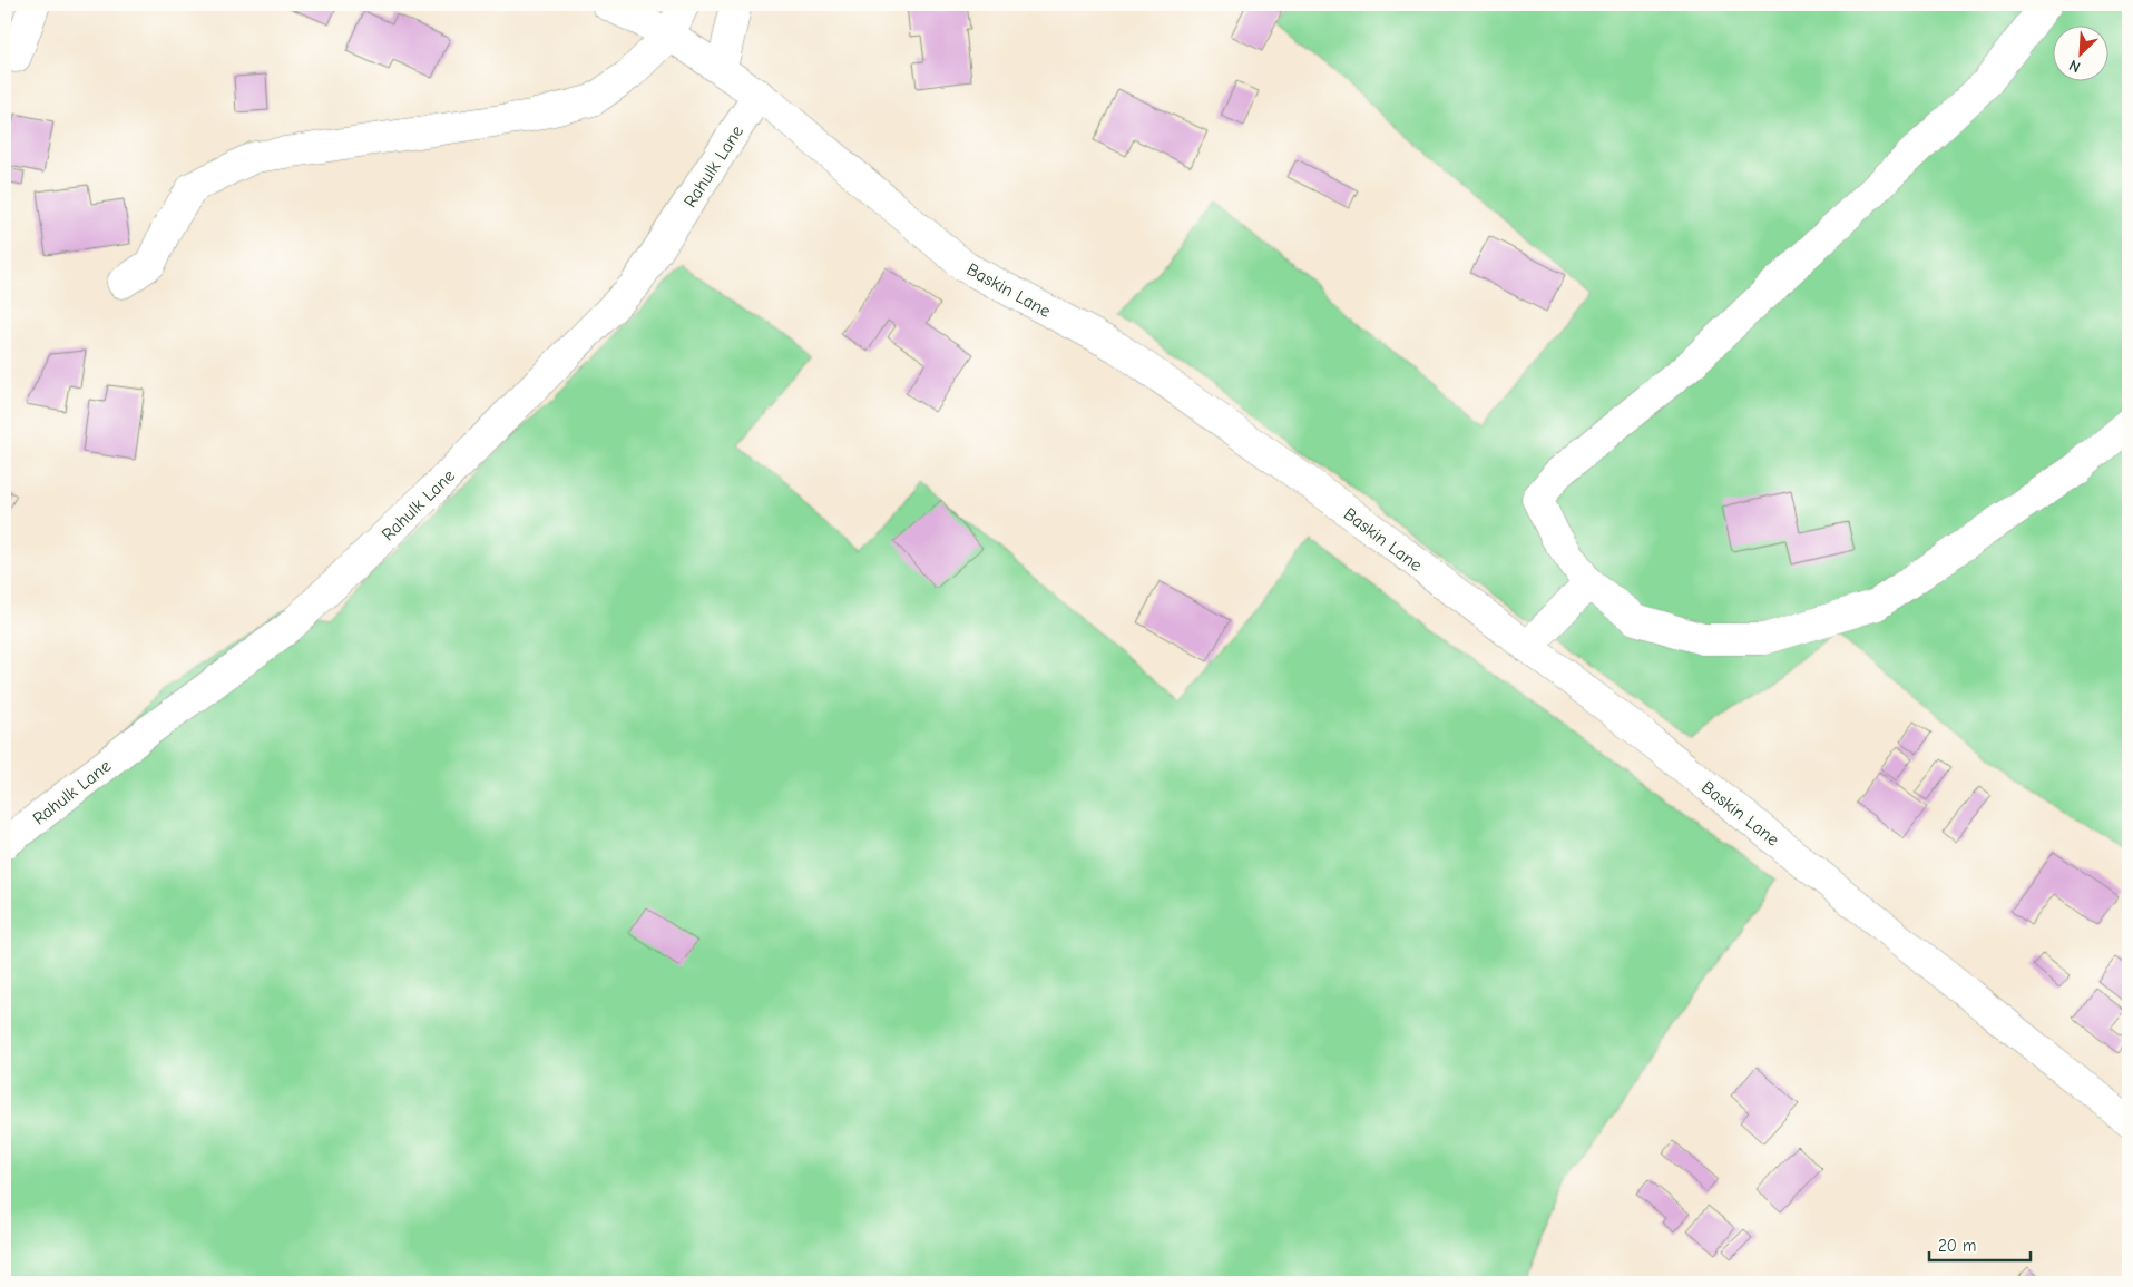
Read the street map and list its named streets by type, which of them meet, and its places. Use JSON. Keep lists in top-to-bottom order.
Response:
{
  "streets": {
    "street": ["Rahulk Lane", "Baskin Lane"]
  },
  "crossings": [
    ["Rahulk Lane", "Baskin Lane"]
  ],
  "scale_bar": "20 m",
  "north": "bottom left"
}
